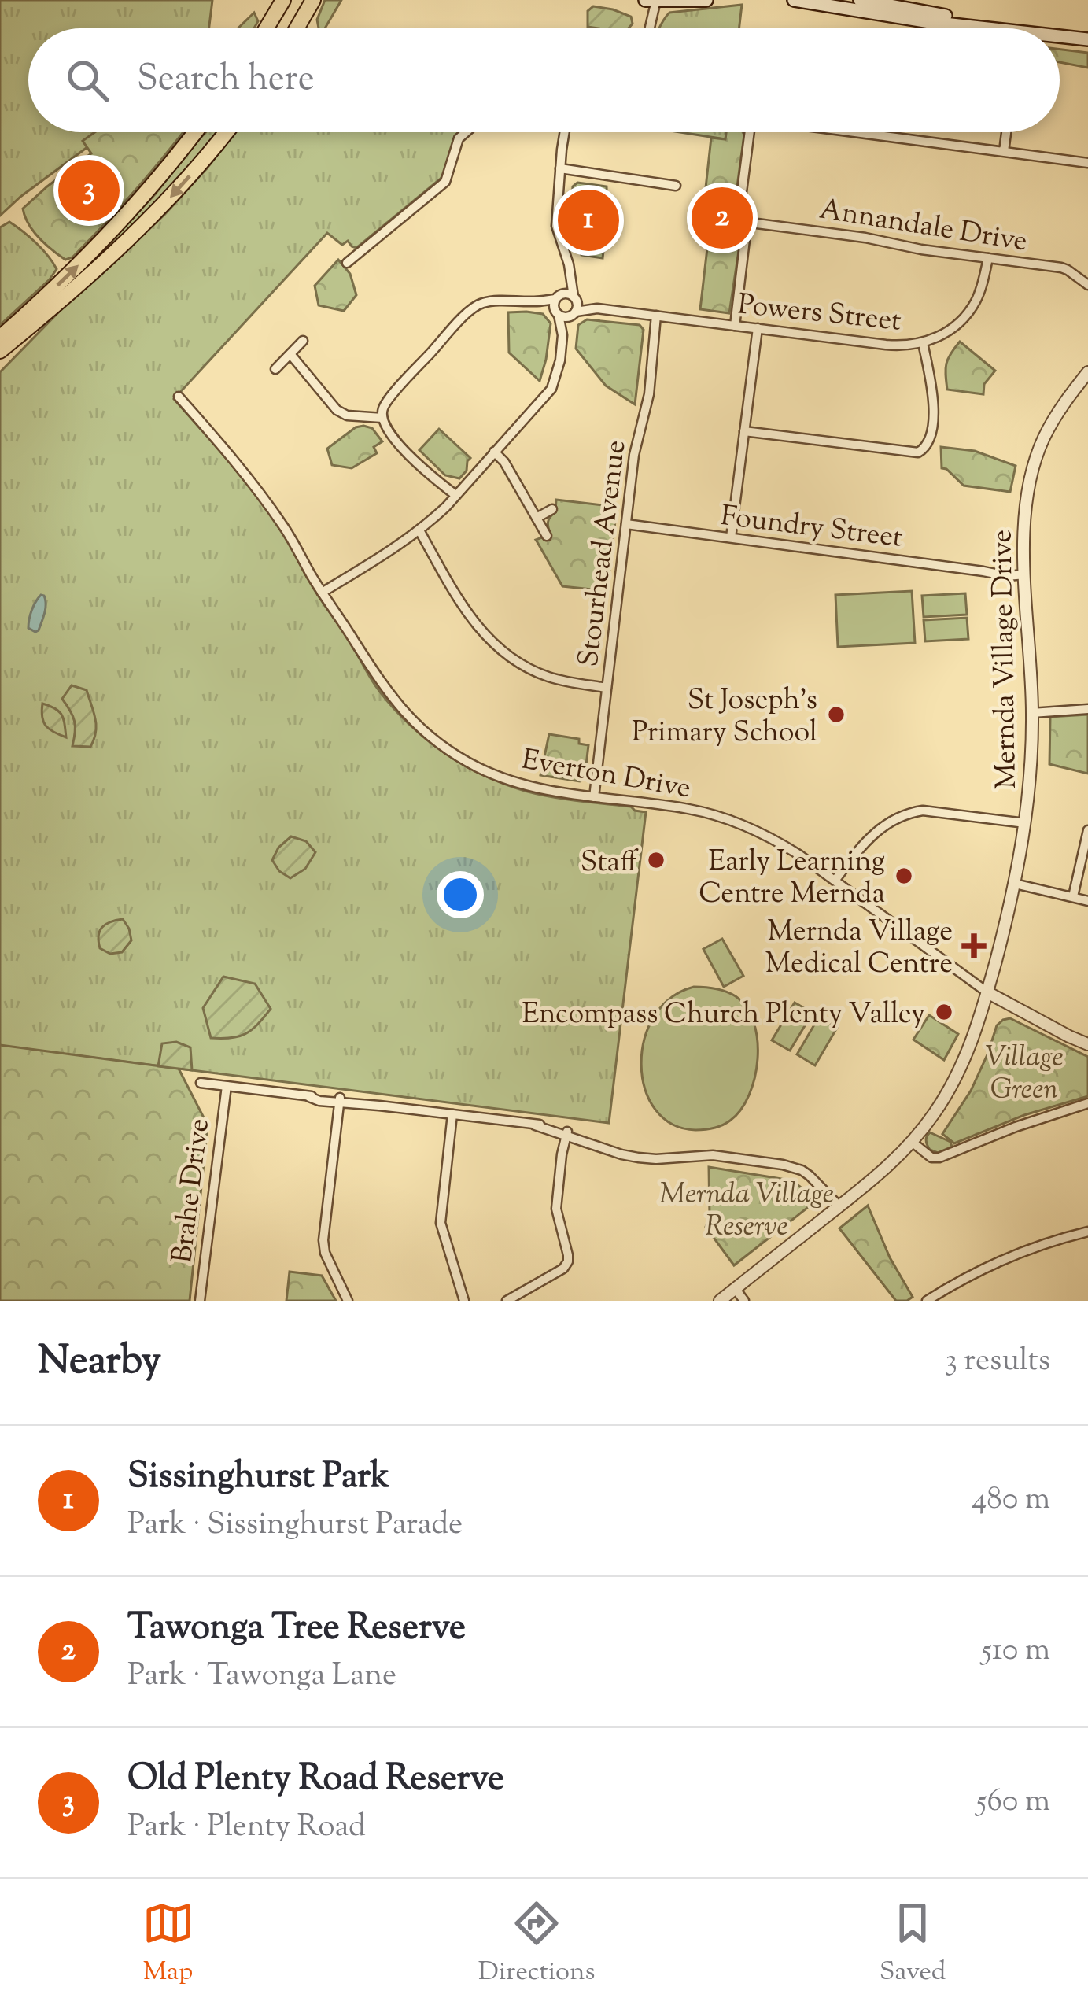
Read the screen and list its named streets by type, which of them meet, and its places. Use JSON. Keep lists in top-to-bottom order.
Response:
{
  "streets": {
    "street": [
      "Annandale Drive",
      "Powers Street",
      "Foundry Street",
      "Stourhead Avenue",
      "Mernda Village Drive",
      "Everton Drive",
      "Brahe Drive"
    ]
  },
  "crossings": [
    ["Annandale Drive", "Powers Street"],
    ["Powers Street", "Stourhead Avenue"],
    ["Foundry Street", "Stourhead Avenue"],
    ["Foundry Street", "Mernda Village Drive"],
    ["Stourhead Avenue", "Everton Drive"],
    ["Mernda Village Drive", "Everton Drive"]
  ],
  "parks": ["Village Green", "Mernda Village Reserve"],
  "places": {
    "other": [
      "St Joseph's Primary School",
      "Staff",
      "Early Learning Centre Mernda",
      "Encompass Church Plenty Valley"
    ],
    "health": ["Mernda Village Medical Centre"]
  },
  "page": {
    "search": "Search here",
    "pins": ["3", "2", "1"],
    "heading": ["Nearby", "3 results"],
    "list": [
      {
        "mark": "1",
        "name": "Sissinghurst Park",
        "note": "Park · Sissinghurst Parade",
        "value": "480 m"
      },
      {
        "mark": "2",
        "name": "Tawonga Tree Reserve",
        "note": "Park · Tawonga Lane",
        "value": "510 m"
      },
      {
        "mark": "3",
        "name": "Old Plenty Road Reserve",
        "note": "Park · Plenty Road",
        "value": "560 m"
      }
    ],
    "nav": ["Map", "Directions", "Saved"]
  }
}
